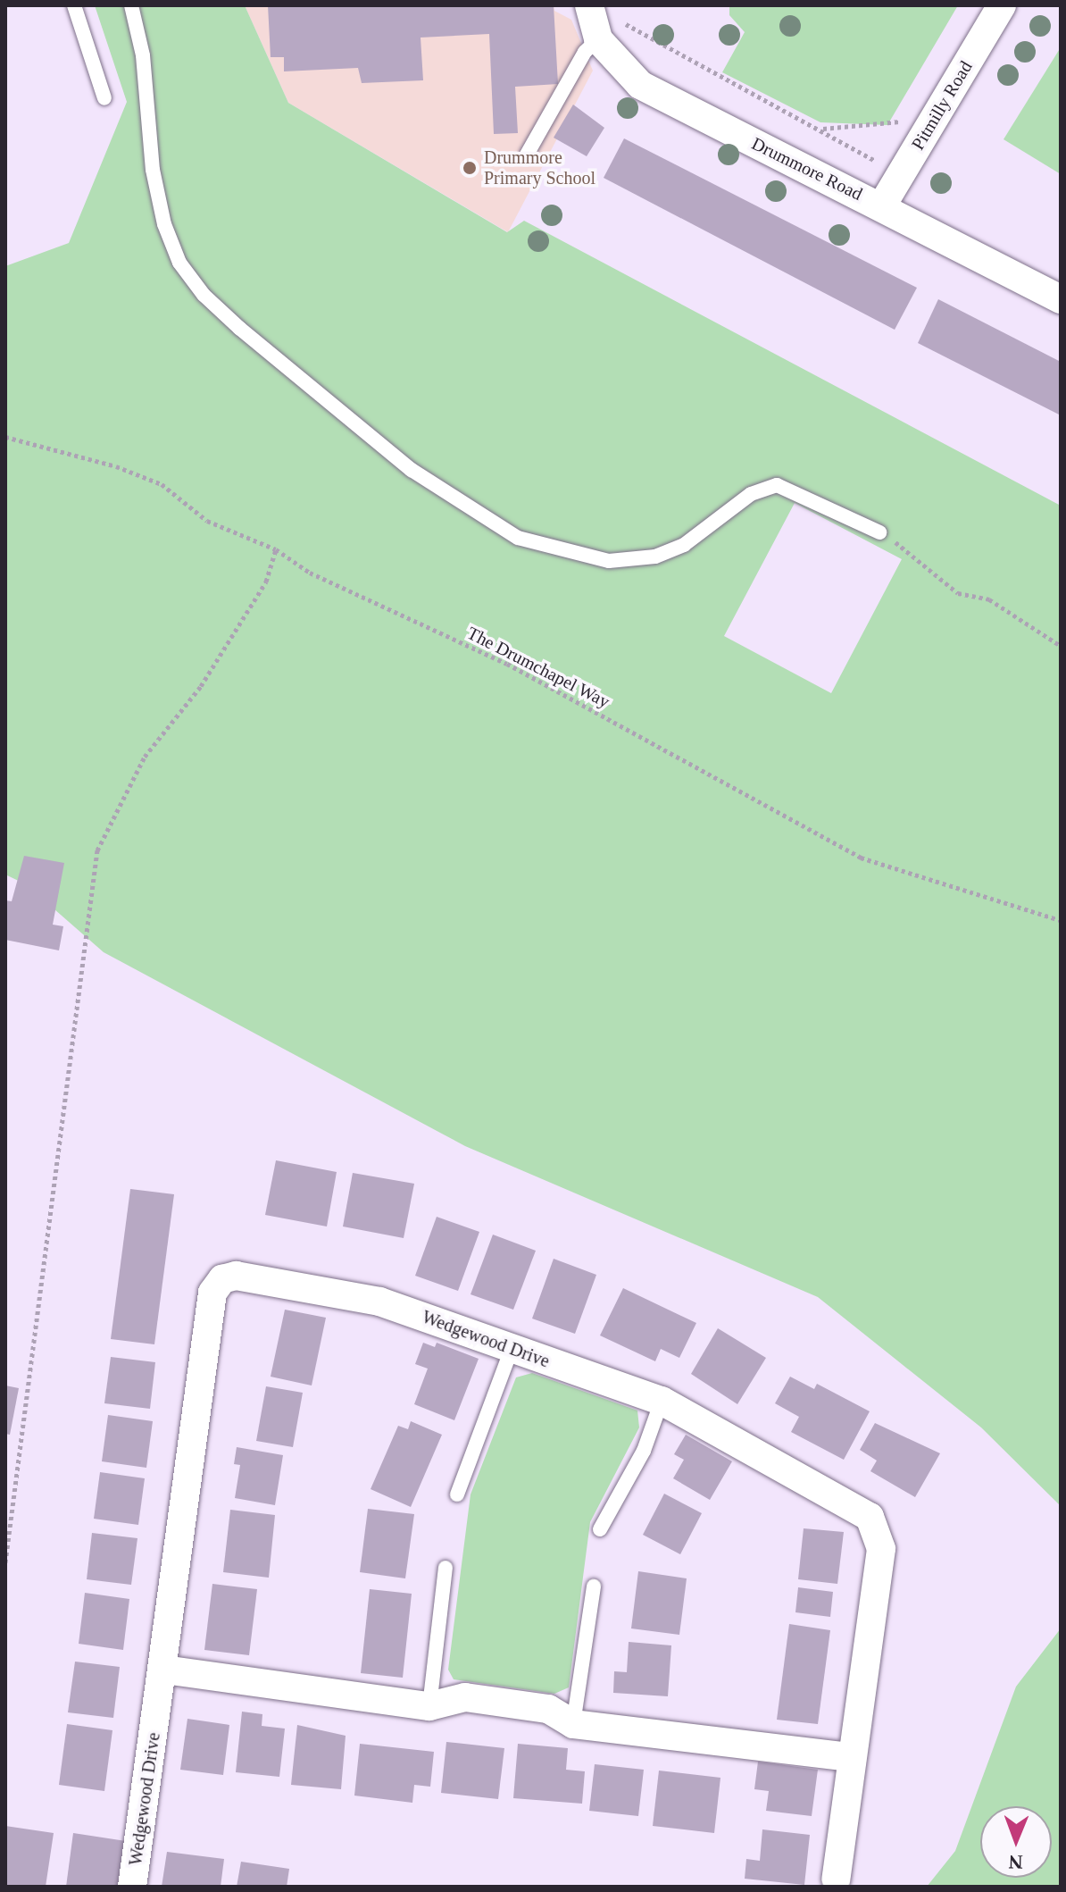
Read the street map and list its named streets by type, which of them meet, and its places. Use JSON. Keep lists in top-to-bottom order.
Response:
{
  "streets": {
    "street": ["Pitmilly Road", "Drummore Road", "Wedgewood Drive"],
    "path": ["The Drumchapel Way"]
  },
  "crossings": [
    ["Pitmilly Road", "Drummore Road"]
  ],
  "places": ["Drummore Primary School"],
  "north": "bottom"
}
